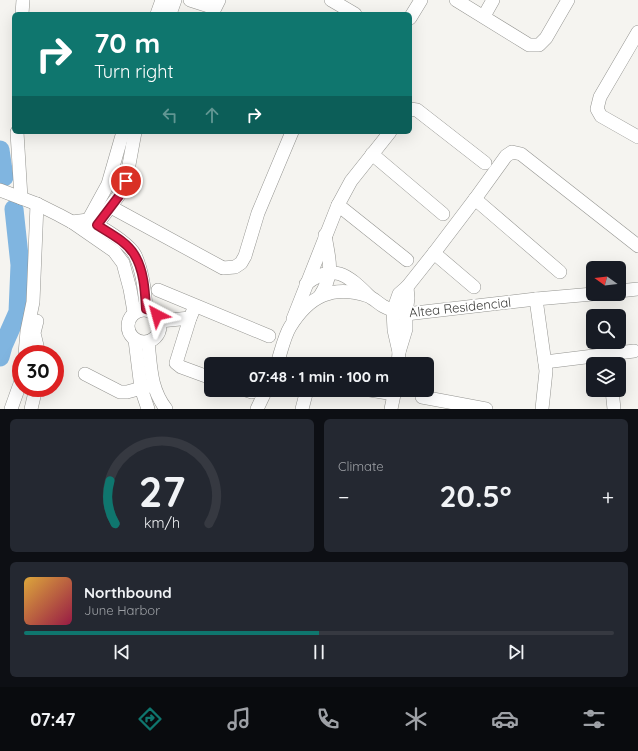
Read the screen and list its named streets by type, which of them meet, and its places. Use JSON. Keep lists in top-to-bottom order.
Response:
{
  "streets": {
    "street": ["Altea Residencial"]
  },
  "north": "left",
  "page": {
    "turn": ["70 m", "Turn right"],
    "limit": "30",
    "trip": "07:48 · 1 min · 100 m",
    "tile": "Climate",
    "heat": ["−", "20.5°", "+"],
    "song": ["Northbound", "June Harbor"],
    "tabs": "07:47",
    "gauge": ["27", "km/h"]
  }
}
